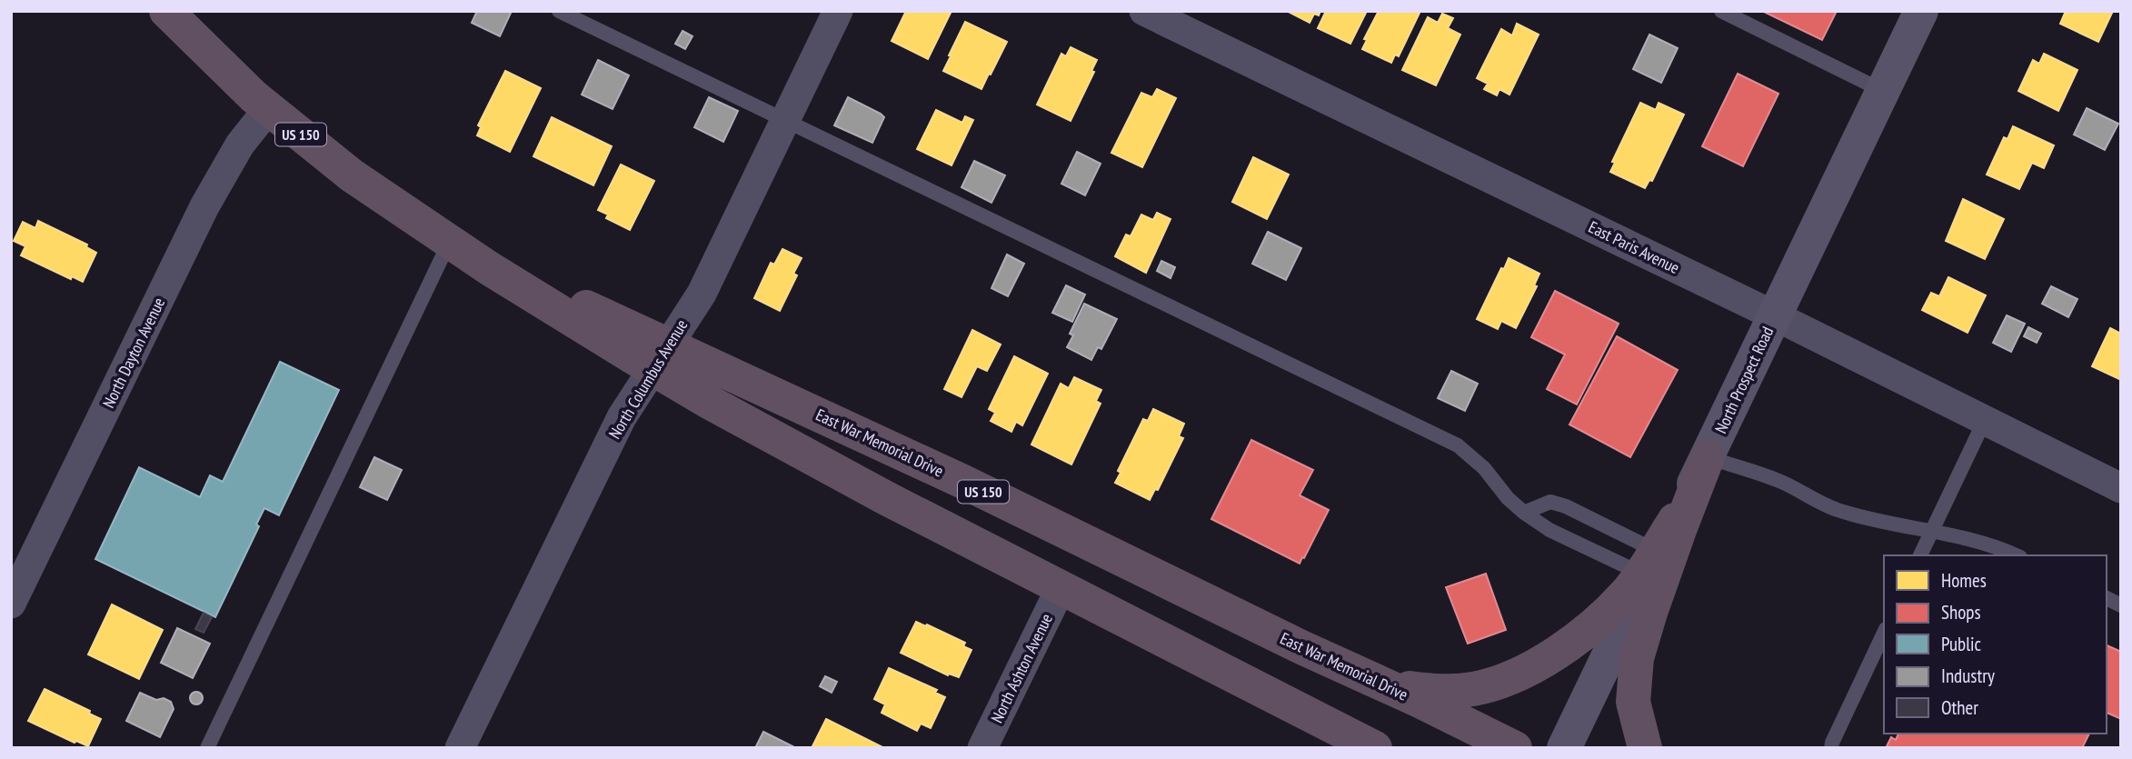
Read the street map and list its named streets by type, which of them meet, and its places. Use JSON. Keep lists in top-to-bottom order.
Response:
{
  "streets": {
    "highway": ["US 150", "East War Memorial Drive"],
    "main road": ["North Prospect Road"],
    "street": [
      "East Paris Avenue",
      "North Dayton Avenue",
      "North Columbus Avenue",
      "North Ashton Avenue"
    ]
  },
  "crossings": [
    ["East Paris Avenue", "North Prospect Road"],
    ["North Dayton Avenue", "East War Memorial Drive"],
    ["North Columbus Avenue", "East War Memorial Drive"],
    ["East War Memorial Drive", "North Ashton Avenue"]
  ],
  "legend": [
    "Homes",
    "Shops",
    "Public",
    "Industry",
    "Other"
  ]
}
